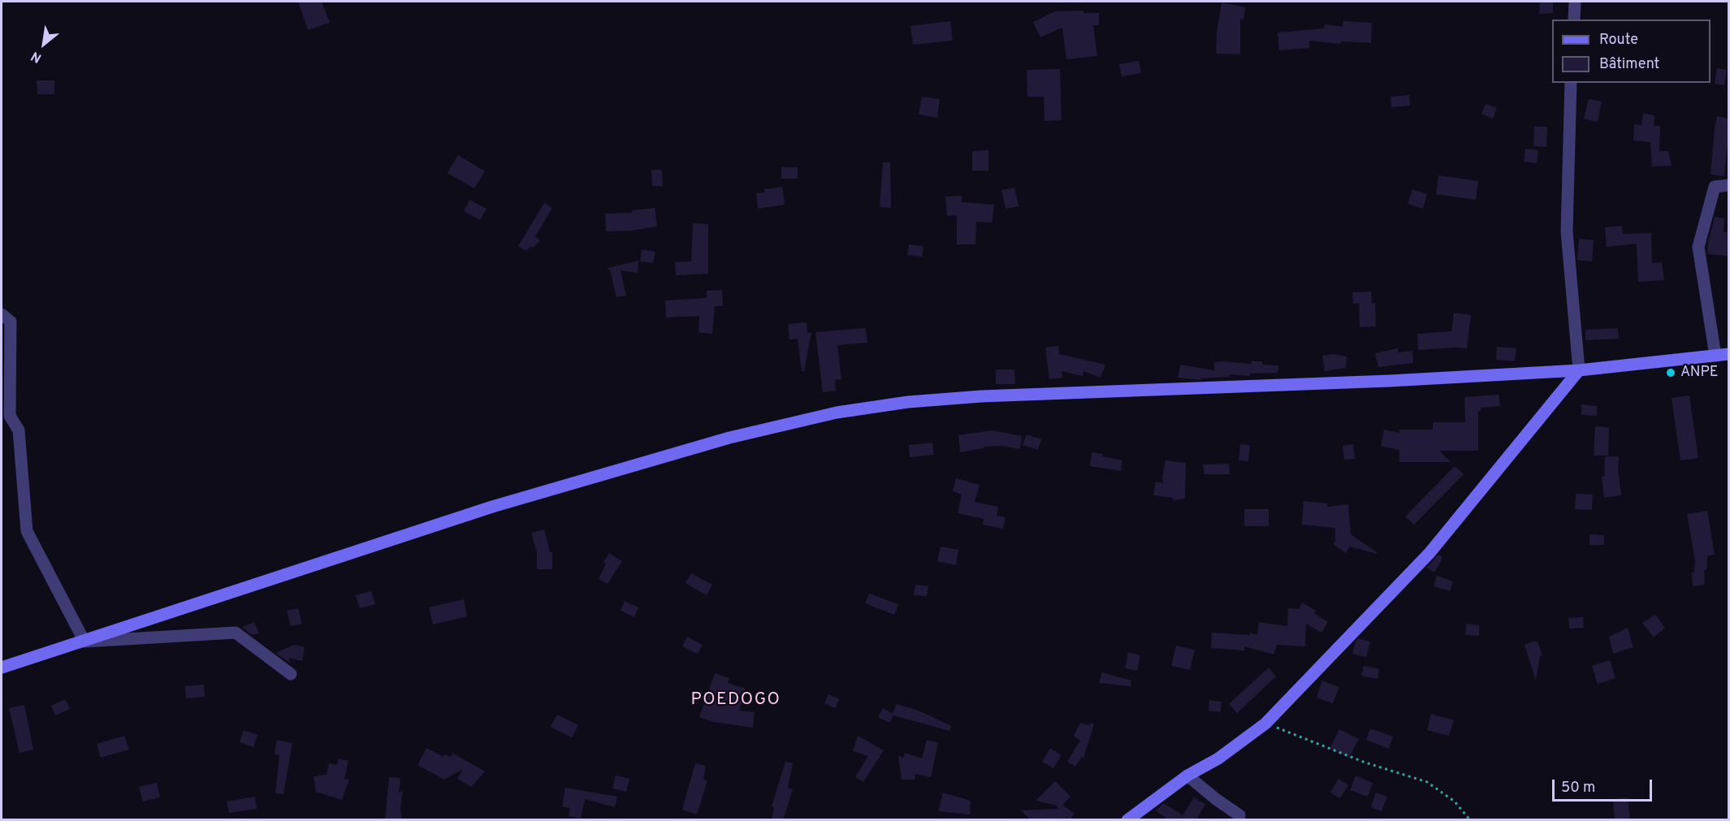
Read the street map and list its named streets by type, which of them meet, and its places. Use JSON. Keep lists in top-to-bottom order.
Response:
{
  "districts": ["POEDOGO"],
  "places": ["ANPE"],
  "legend": ["Route", "Bâtiment"],
  "scale_bar": "50 m",
  "north": "bottom left"
}
